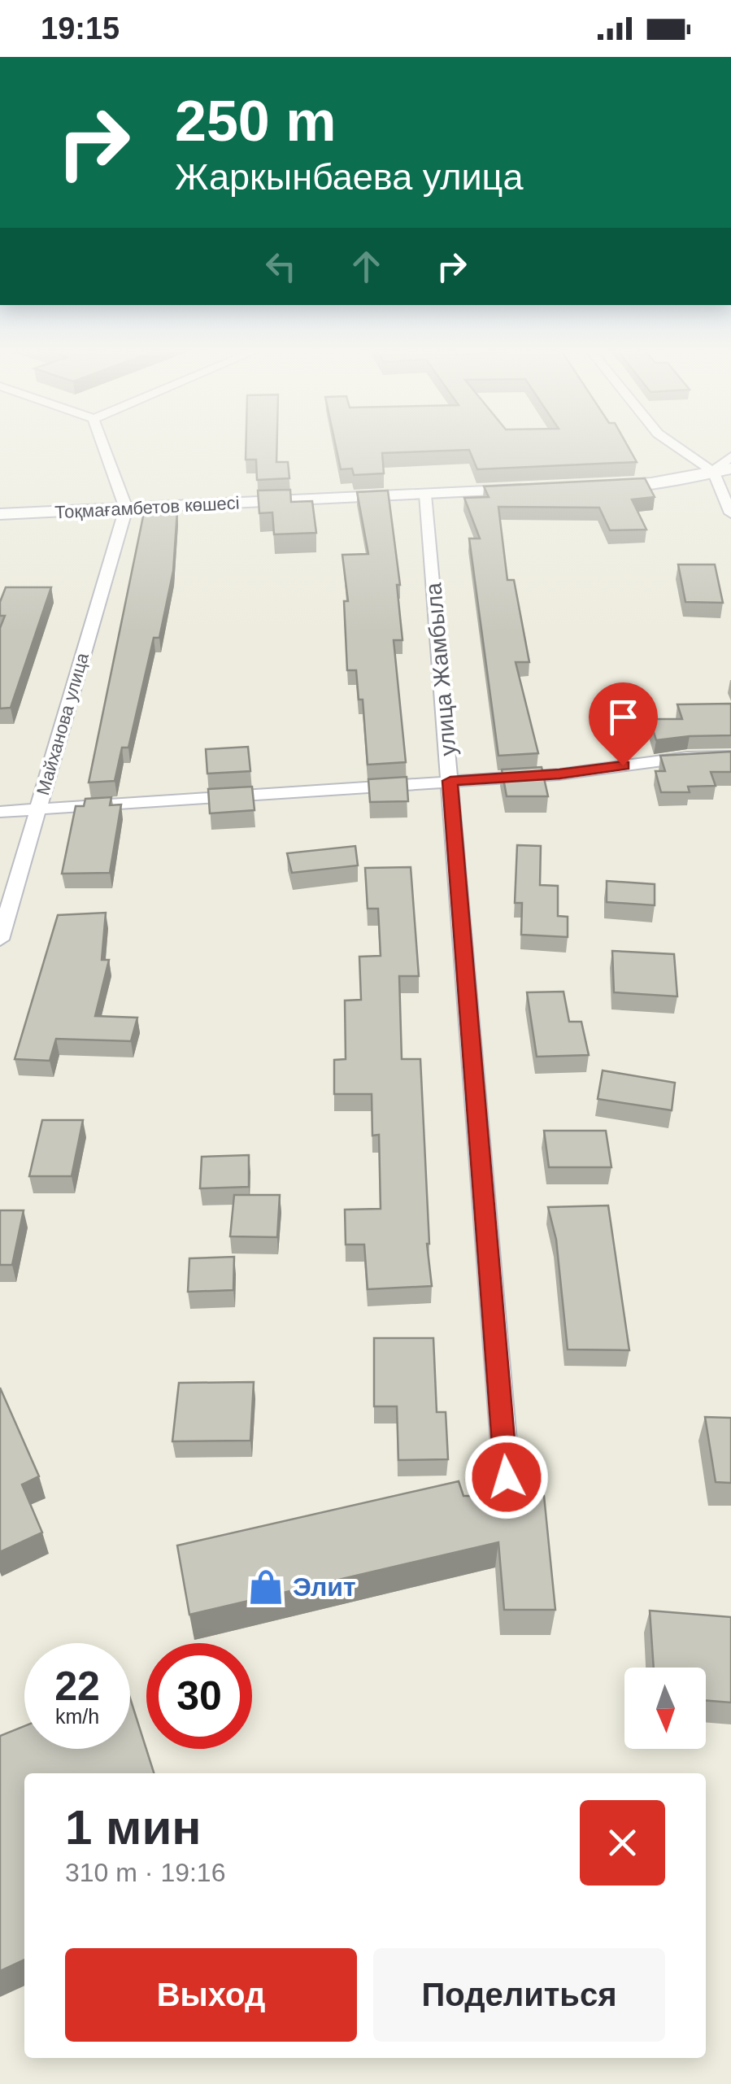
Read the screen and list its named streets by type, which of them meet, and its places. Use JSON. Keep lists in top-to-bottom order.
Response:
{
  "streets": {
    "street": ["Тоқмағамбетов көшесі", "улица Жамбыла", "Майханова улица"]
  },
  "crossings": [
    ["Тоқмағамбетов көшесі", "улица Жамбыла"],
    ["Тоқмағамбетов көшесі", "Майханова улица"]
  ],
  "places": {
    "shop": ["Элит"]
  },
  "north": "bottom",
  "page": {
    "status": "19:15",
    "turn": ["250 m", "Жаркынбаева улица"],
    "speed": "22 km/h",
    "limit": "30",
    "heading": ["1 мин", "310 m · 19:16"],
    "buttons": ["Выход", "Поделиться"]
  }
}
